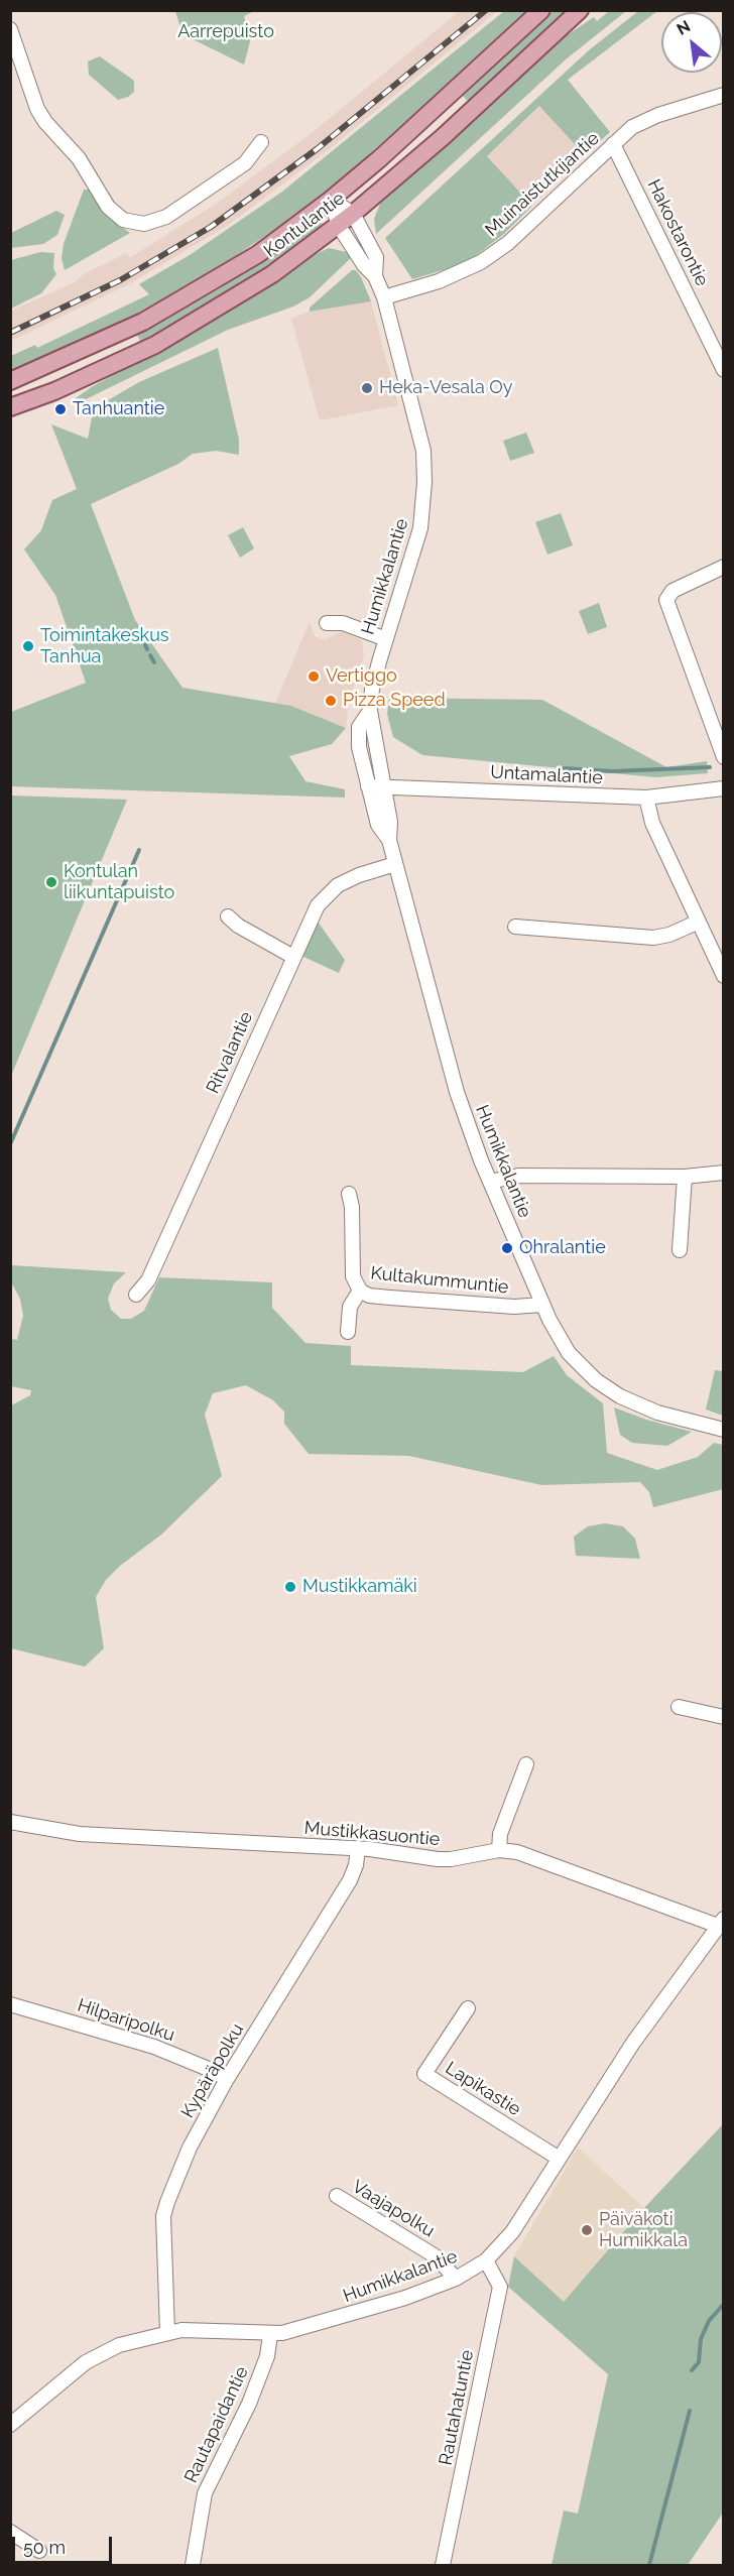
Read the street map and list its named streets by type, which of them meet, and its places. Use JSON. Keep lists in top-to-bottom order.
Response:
{
  "streets": {
    "main road": ["Kontulantie"],
    "street": [
      "Muinaistutkijantie",
      "Hakostarontie",
      "Humikkalantie",
      "Untamalantie",
      "Ritvalantie",
      "Kultakummuntie",
      "Mustikkasuontie",
      "Hilparipolku",
      "Kypäräpolku",
      "Lapikastie",
      "Vaajapolku",
      "Rautahatuntie",
      "Rautapaidantie"
    ]
  },
  "crossings": [
    ["Muinaistutkijantie", "Hakostarontie"],
    ["Muinaistutkijantie", "Humikkalantie"],
    ["Kontulantie", "Humikkalantie"],
    ["Humikkalantie", "Untamalantie"],
    ["Humikkalantie", "Ritvalantie"],
    ["Humikkalantie", "Kultakummuntie"],
    ["Humikkalantie", "Mustikkasuontie"],
    ["Humikkalantie", "Kypäräpolku"],
    ["Humikkalantie", "Lapikastie"],
    ["Humikkalantie", "Vaajapolku"],
    ["Humikkalantie", "Rautahatuntie"],
    ["Humikkalantie", "Rautapaidantie"],
    ["Mustikkasuontie", "Kypäräpolku"],
    ["Hilparipolku", "Kypäräpolku"]
  ],
  "parks": ["Aarrepuisto"],
  "places": [
    "Heka-Vesala Oy",
    "Tanhuantie",
    "Toimintakeskus Tanhua",
    "Vertiggo",
    "Pizza Speed",
    "Kontulan liikuntapuisto",
    "Ohralantie",
    "Mustikkamäki",
    "Päiväkoti Humikkala"
  ],
  "scale_bar": "50 m",
  "north": "top left"
}
